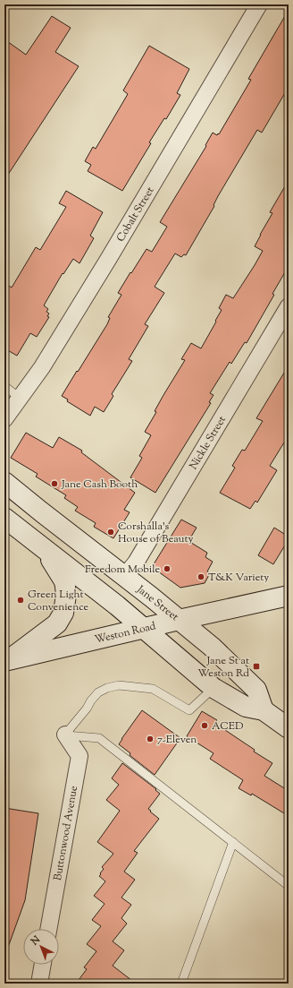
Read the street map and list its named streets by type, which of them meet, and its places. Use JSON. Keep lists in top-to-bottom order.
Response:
{
  "streets": {
    "main road": ["Jane Street", "Weston Road"],
    "street": ["Cobalt Street", "Nickle Street", "Buttonwood Avenue"]
  },
  "crossings": [
    ["Nickle Street", "Jane Street"],
    ["Jane Street", "Weston Road"]
  ],
  "places": {
    "other": [
      "Jane Cash Booth",
      "Corshalla's House of Beauty",
      "Freedom Mobile",
      "T&K Variety",
      "Green Light Convenience",
      "ACED",
      "7-Eleven"
    ],
    "transit": ["Jane St at Weston Rd"]
  },
  "north": "top left"
}
